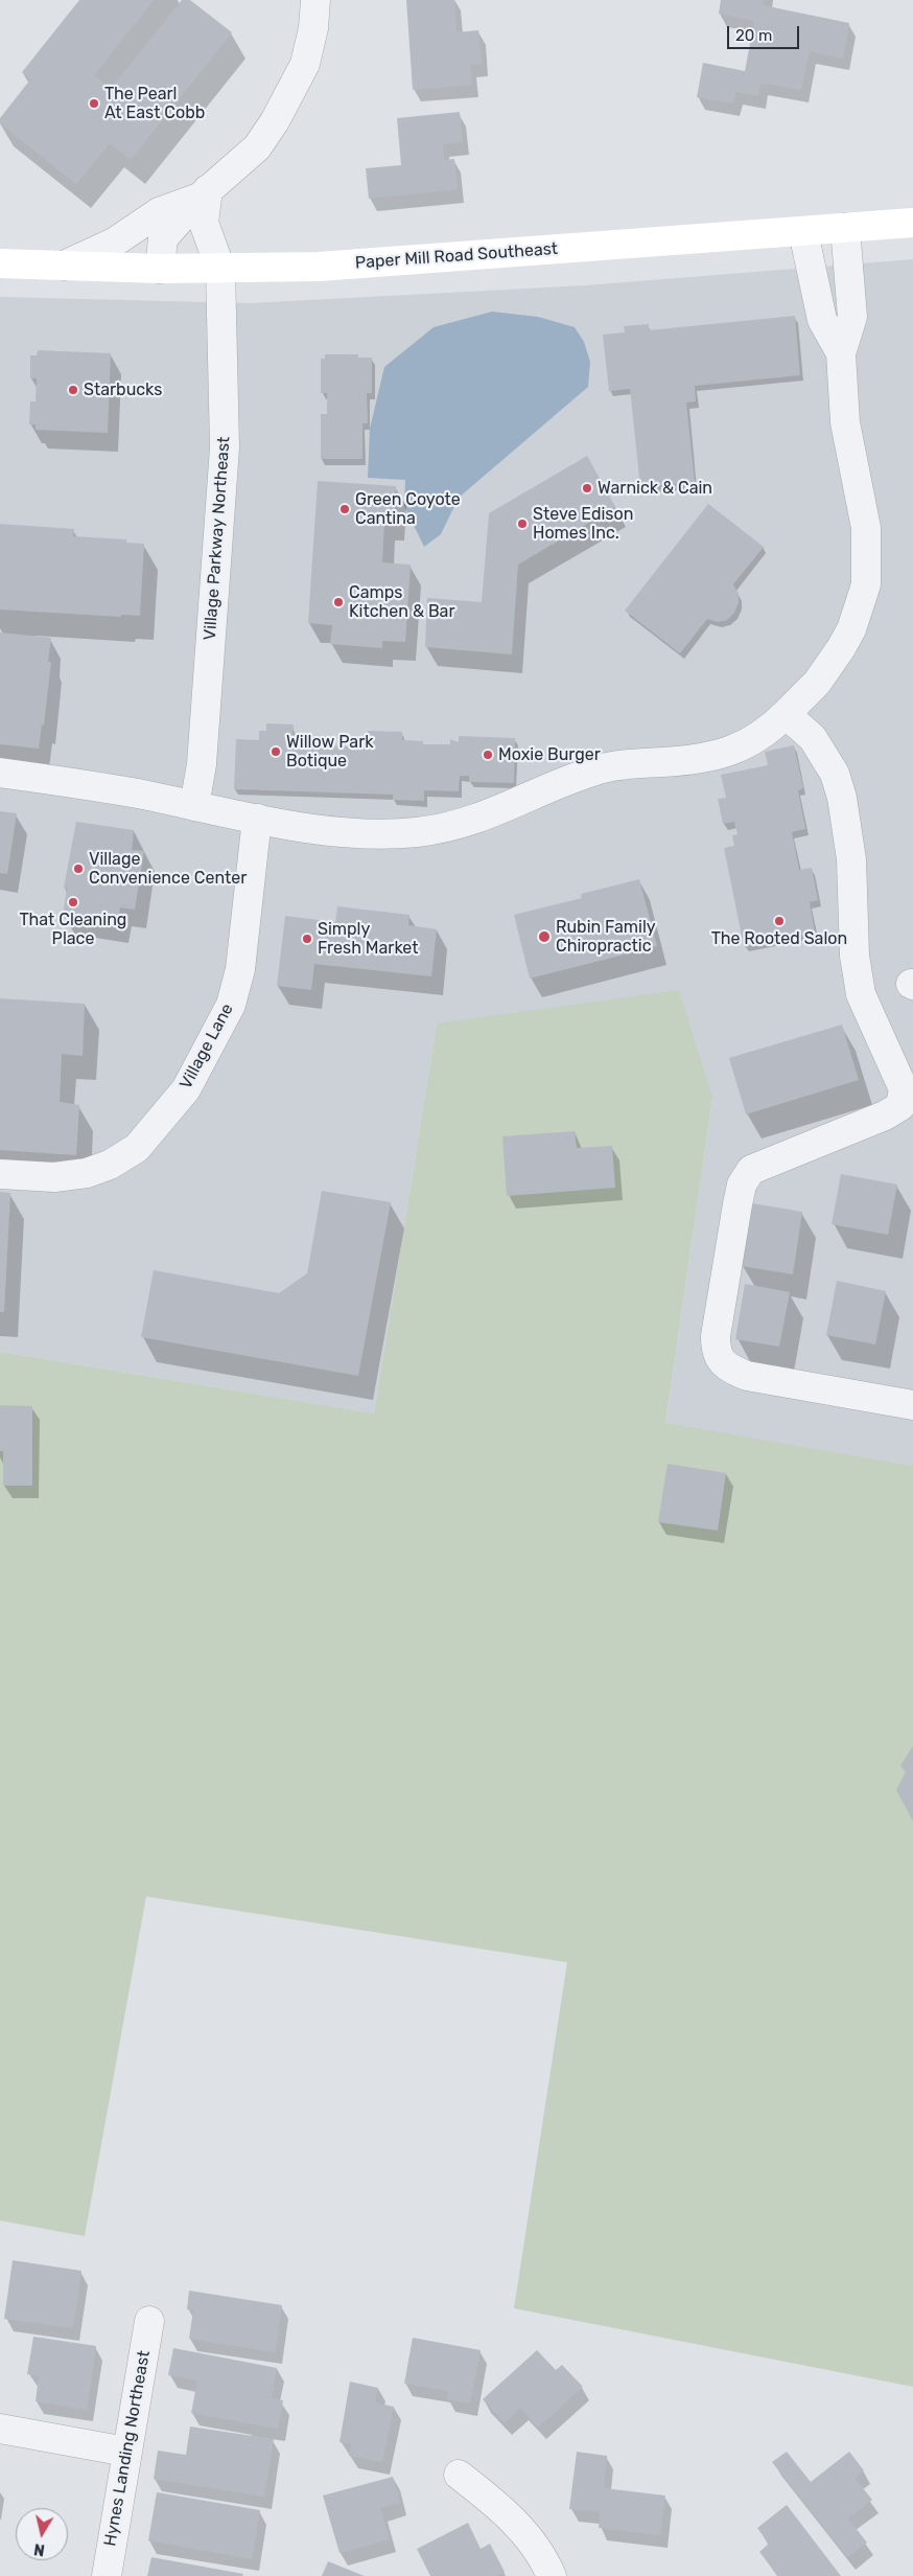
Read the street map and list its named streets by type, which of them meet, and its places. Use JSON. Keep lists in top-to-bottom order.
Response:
{
  "streets": {
    "street": [
      "Paper Mill Road Southeast",
      "Village Parkway Northeast",
      "Village Lane",
      "Hynes Landing Northeast"
    ]
  },
  "crossings": [
    ["Paper Mill Road Southeast", "Village Parkway Northeast"]
  ],
  "places": [
    "The Pearl At East Cobb",
    "Starbucks",
    "Warnick & Cain",
    "Green Coyote Cantina",
    "Steve Edison Homes Inc.",
    "Camps Kitchen & Bar",
    "Willow Park Botique",
    "Moxie Burger",
    "Village Convenience Center",
    "That Cleaning Place",
    "The Rooted Salon",
    "Rubin Family Chiropractic",
    "Simply Fresh Market"
  ],
  "scale_bar": "20 m",
  "north": "bottom"
}
